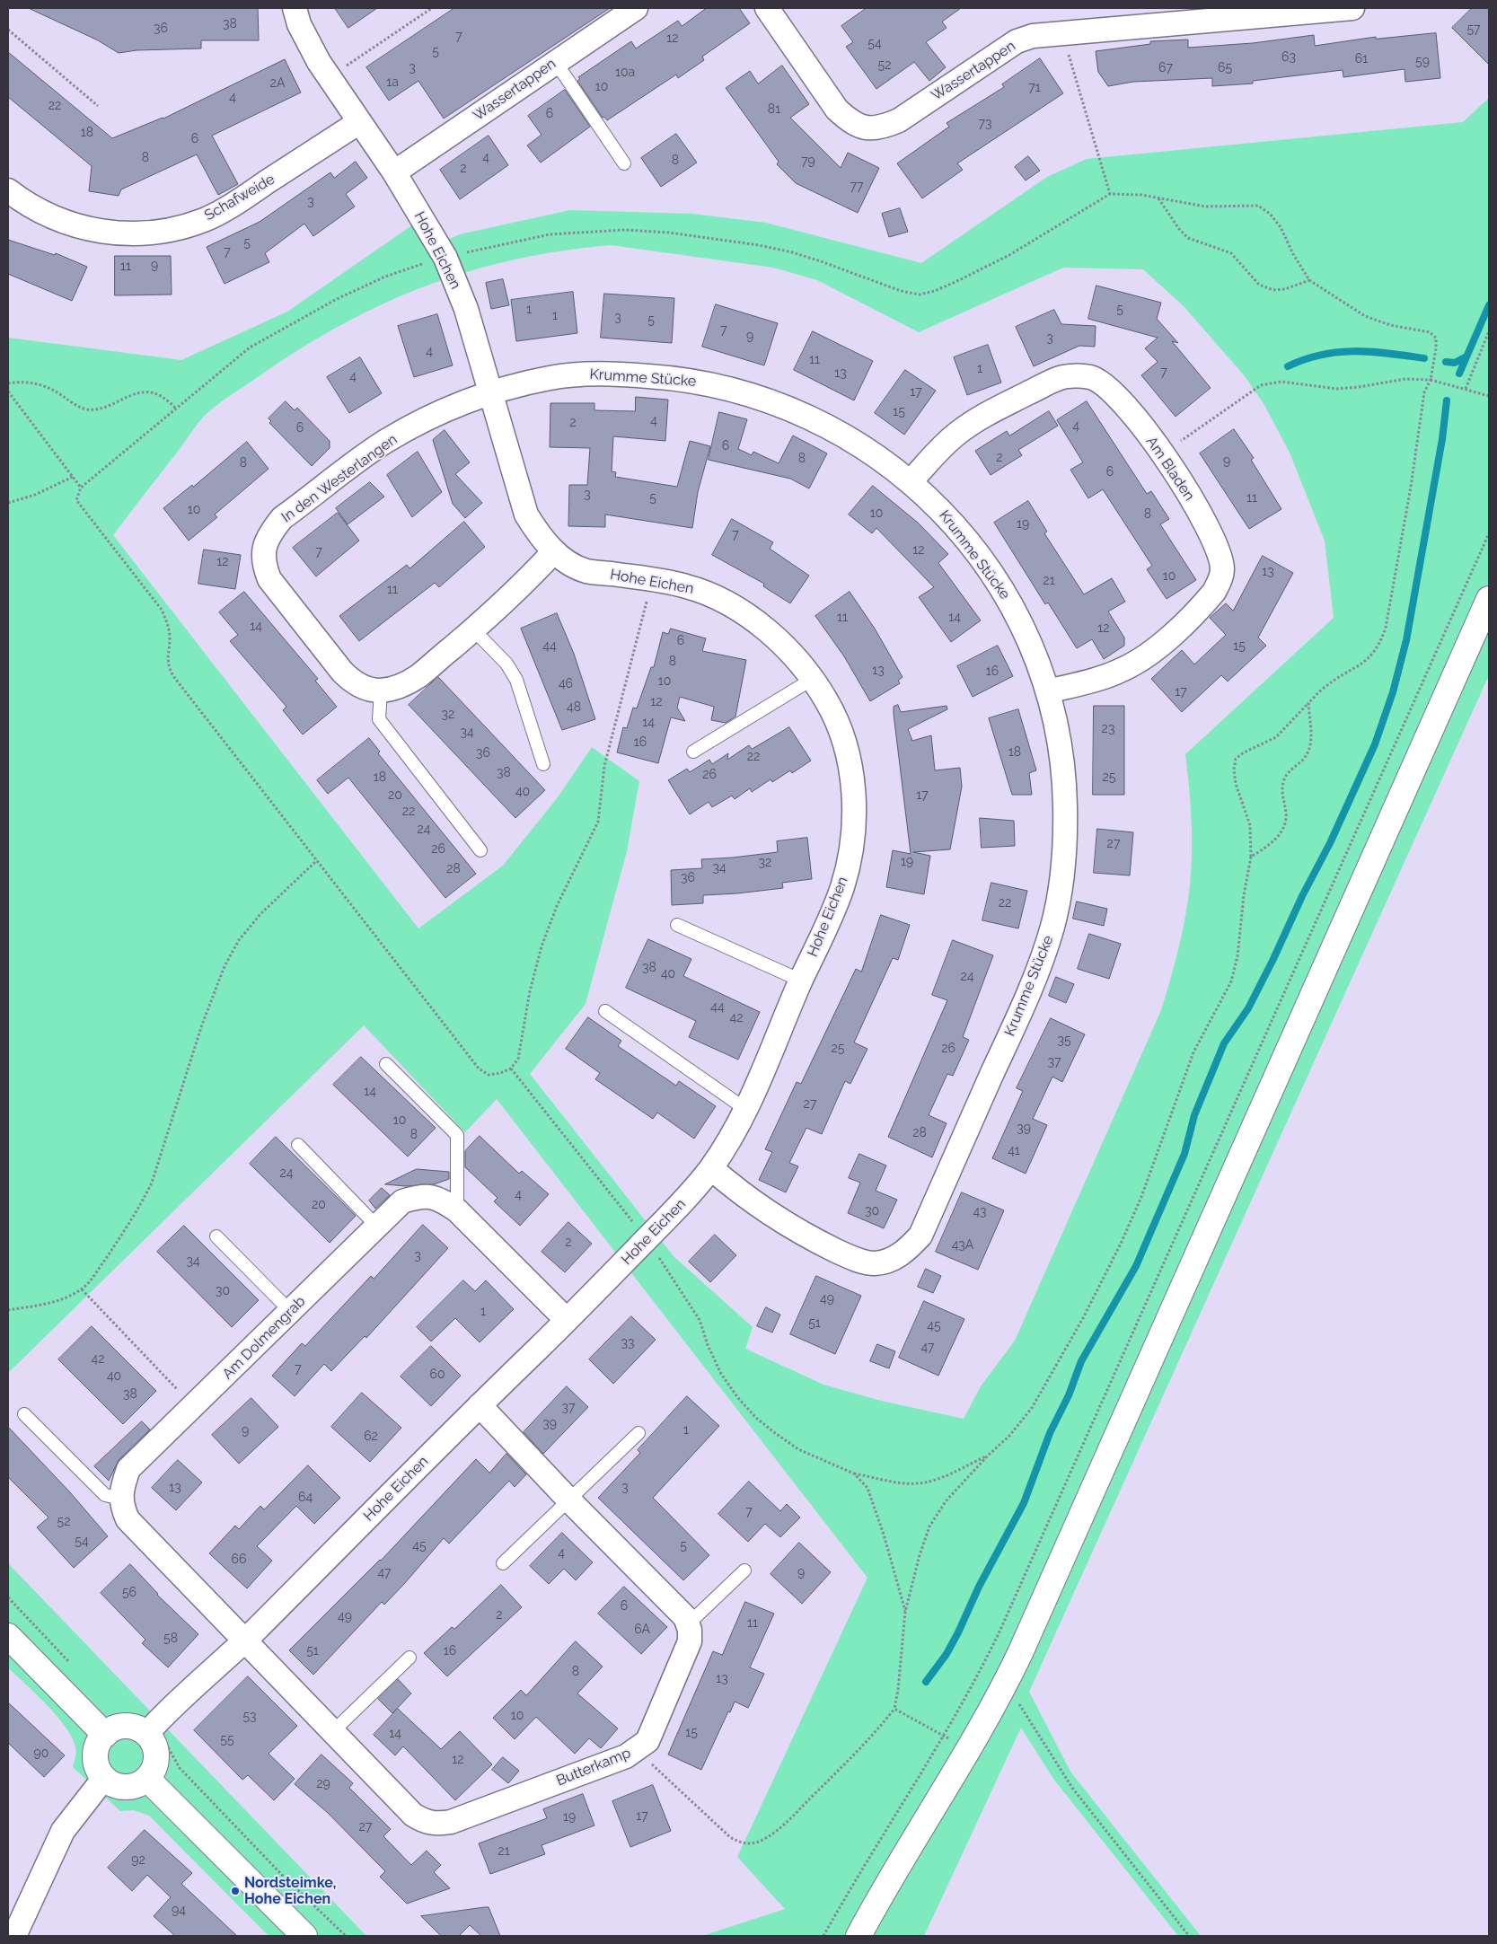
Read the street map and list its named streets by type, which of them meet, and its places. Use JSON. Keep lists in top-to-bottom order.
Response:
{
  "streets": {
    "street": [
      "Wassertappen",
      "Schafweide",
      "Hohe Eichen",
      "Krumme Stücke",
      "Am Bladen",
      "In den Westerlangen",
      "Am Dolmengrab",
      "Butterkamp"
    ]
  },
  "crossings": [
    ["Wassertappen", "Hohe Eichen"],
    ["Schafweide", "Hohe Eichen"],
    ["Hohe Eichen", "Krumme Stücke"],
    ["Hohe Eichen", "In den Westerlangen"],
    ["Hohe Eichen", "Am Dolmengrab"],
    ["Hohe Eichen", "Butterkamp"],
    ["Krumme Stücke", "Am Bladen"],
    ["Krumme Stücke", "In den Westerlangen"],
    ["Am Dolmengrab", "Butterkamp"]
  ],
  "places": ["Nordsteimke, Hohe Eichen"],
  "house_numbers": [
    "38",
    "36",
    "57",
    "7",
    "12",
    "54",
    "5",
    "63",
    "61",
    "59",
    "52",
    "3",
    "67",
    "65",
    "10a",
    "1a",
    "2A",
    "10",
    "71",
    "4",
    "22",
    "81",
    "6",
    "73",
    "18",
    "6",
    "8",
    "4",
    "8",
    "79",
    "2",
    "77",
    "3",
    "5",
    "7",
    "9",
    "11",
    "1",
    "5",
    "1",
    "3",
    "5",
    "7",
    "9",
    "3",
    "4",
    "11",
    "1",
    "7",
    "13",
    "4",
    "17",
    "15",
    "4",
    "2",
    "4",
    "6",
    "6",
    "2",
    "8",
    "9",
    "8",
    "6",
    "3",
    "5",
    "11",
    "10",
    "10",
    "8",
    "19",
    "7",
    "12",
    "7",
    "12",
    "13",
    "10",
    "21",
    "11",
    "11",
    "14",
    "14",
    "12",
    "6",
    "44",
    "15",
    "8",
    "13",
    "16",
    "10",
    "46",
    "17",
    "12",
    "48",
    "32",
    "14",
    "23",
    "34",
    "16",
    "18",
    "36",
    "22",
    "38",
    "26",
    "18",
    "25",
    "40",
    "20",
    "17",
    "22",
    "24",
    "27",
    "26",
    "19",
    "32",
    "34",
    "28",
    "36",
    "22",
    "38",
    "40",
    "24",
    "44",
    "42",
    "35",
    "25",
    "26",
    "37",
    "14",
    "27",
    "10",
    "39",
    "28",
    "8",
    "41",
    "24",
    "4",
    "20",
    "30",
    "43",
    "2",
    "43A",
    "3",
    "34",
    "30",
    "49",
    "1",
    "51",
    "45",
    "33",
    "47",
    "42",
    "7",
    "60",
    "40",
    "38",
    "37",
    "39",
    "1",
    "9",
    "62",
    "13",
    "3",
    "64",
    "7",
    "52",
    "54",
    "45",
    "5",
    "4",
    "66",
    "47",
    "9",
    "56",
    "6",
    "2",
    "49",
    "11",
    "6A",
    "58",
    "51",
    "16",
    "8",
    "13",
    "10",
    "53",
    "15",
    "14",
    "55",
    "90",
    "12",
    "29",
    "17",
    "19",
    "27",
    "21",
    "92",
    "94"
  ]
}
